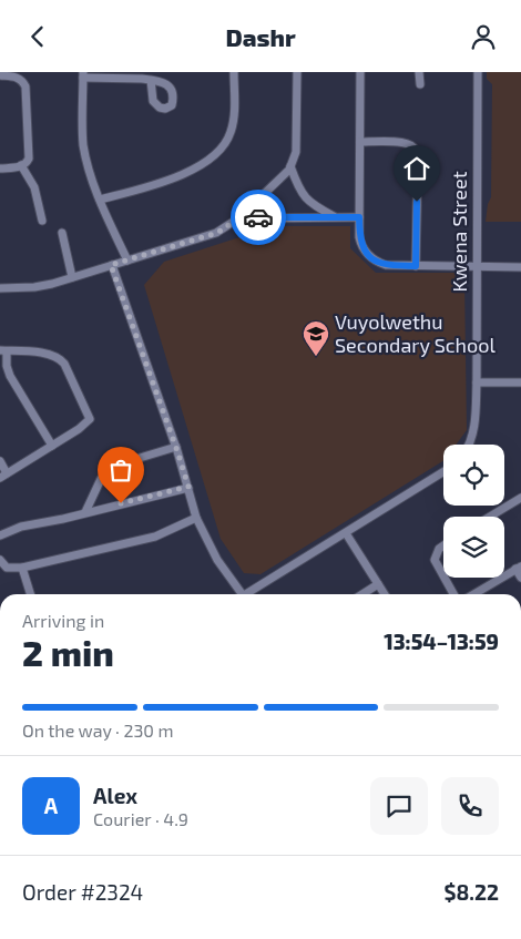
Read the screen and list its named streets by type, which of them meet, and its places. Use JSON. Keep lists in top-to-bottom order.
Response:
{
  "streets": {
    "street": ["Kwena Street"]
  },
  "places": {
    "school or university": ["Vuyolwethu Secondary School"]
  },
  "page": {
    "header": "Dashr",
    "heading": ["2 min", "Arriving in", "13:54–13:59"],
    "panel": [
      "Alex",
      "Courier · 4.9",
      "Order #2324",
      "$8.22"
    ],
    "bar": "On the way · 230 m",
    "round": "A"
  }
}
